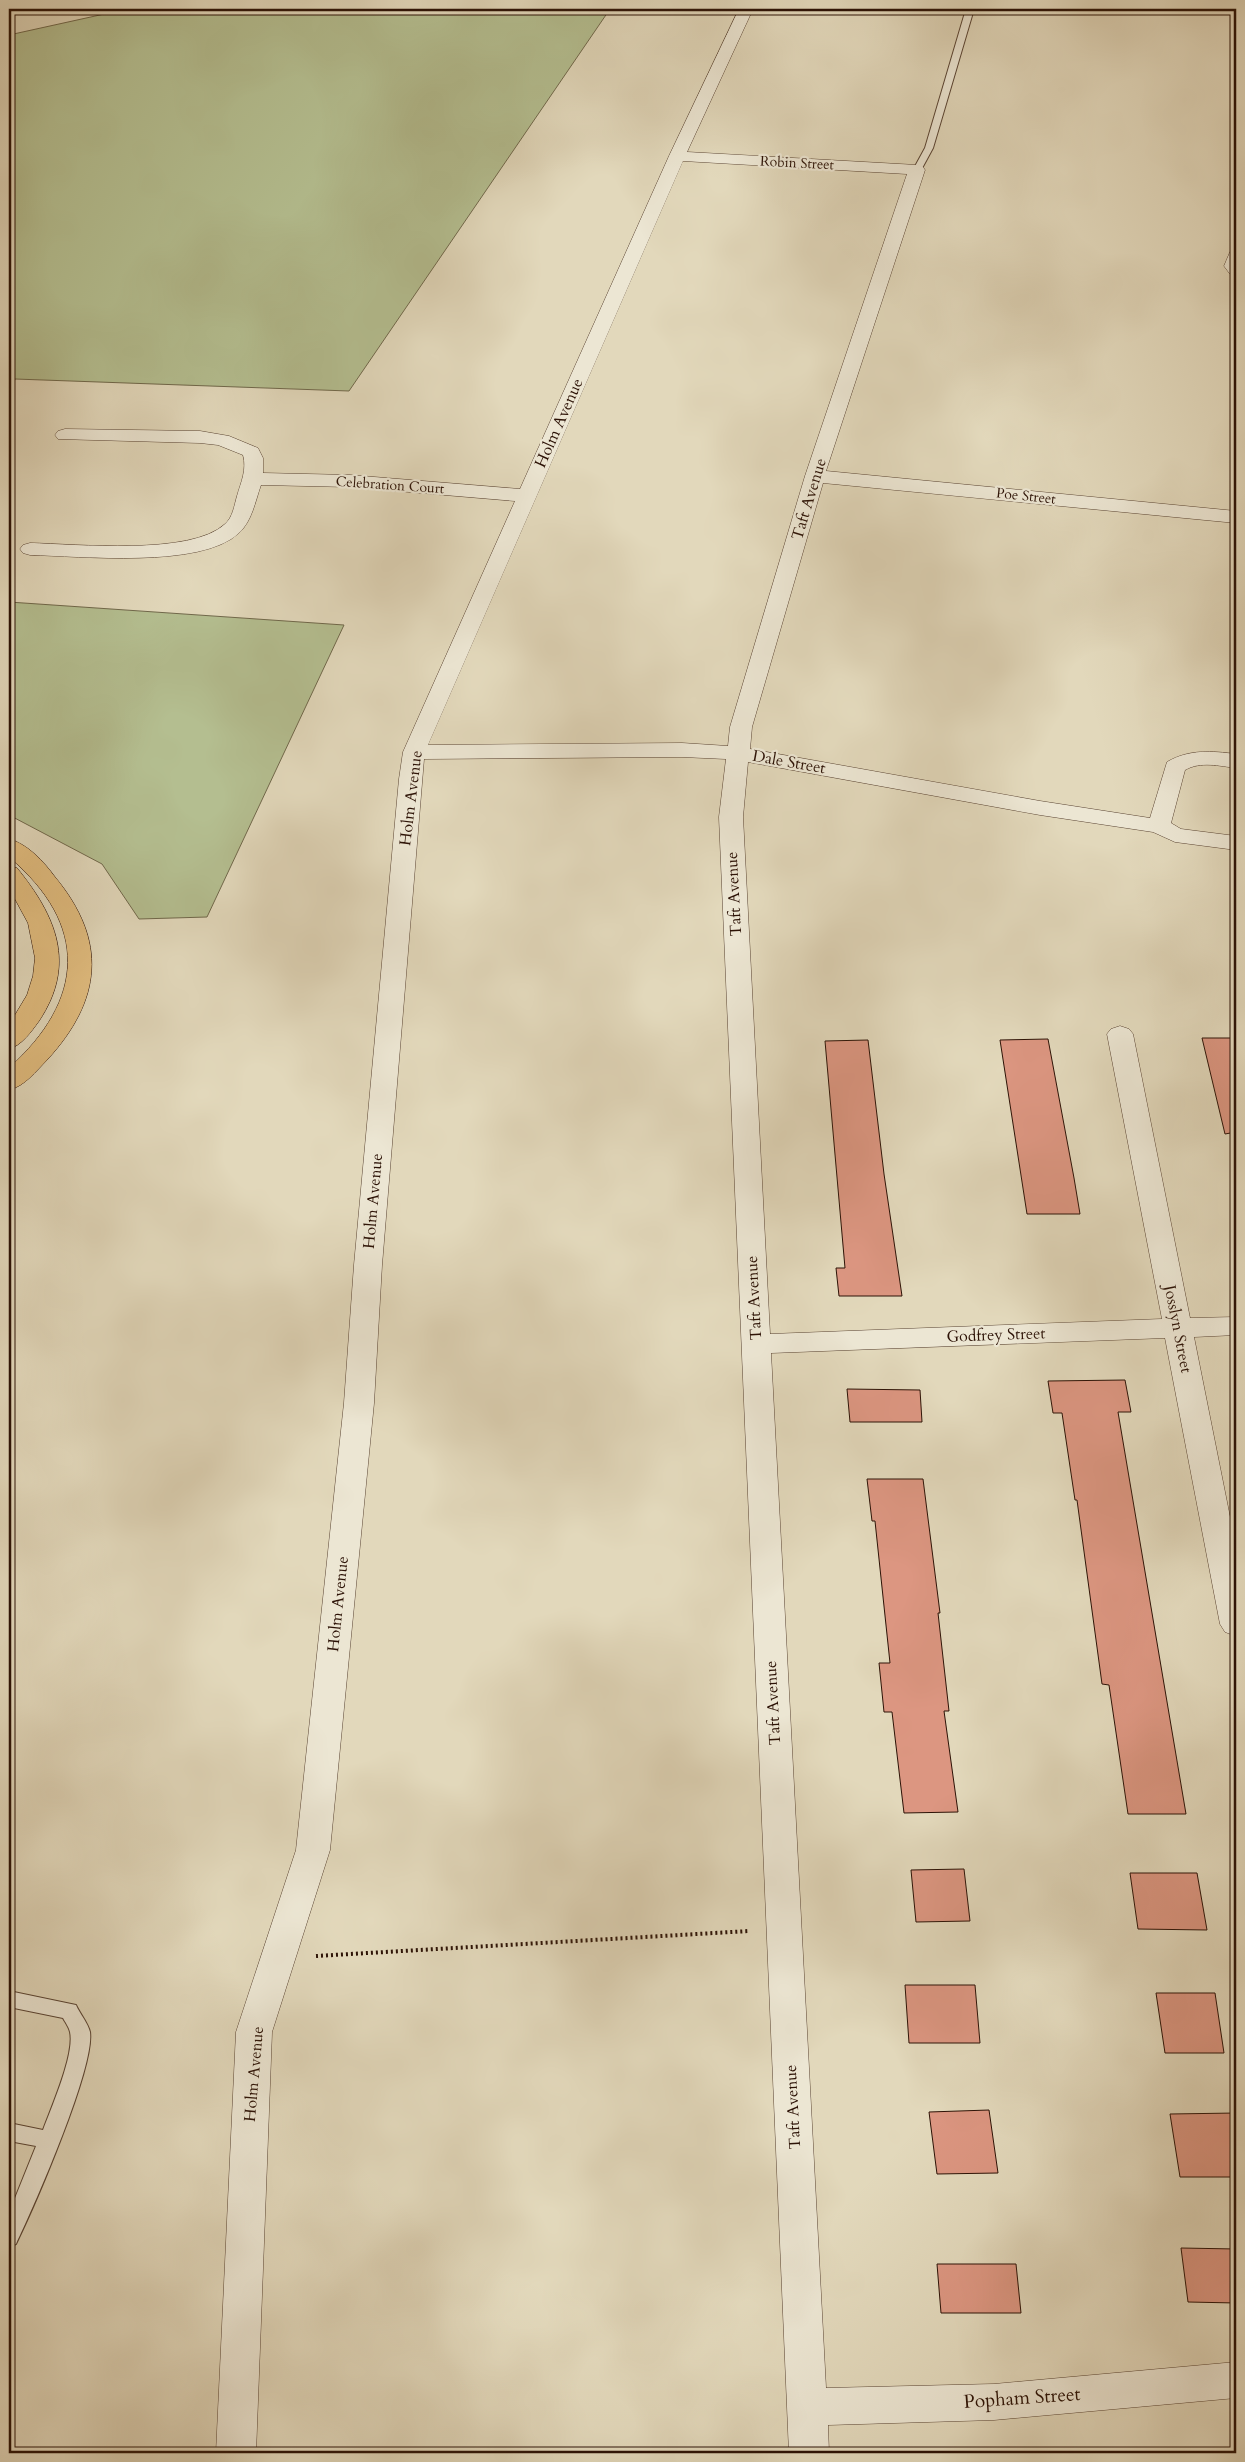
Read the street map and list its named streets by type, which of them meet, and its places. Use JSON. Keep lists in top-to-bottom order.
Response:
{
  "streets": {
    "street": [
      "Robin Street",
      "Holm Avenue",
      "Celebration Court",
      "Poe Street",
      "Taft Avenue",
      "Dale Street",
      "Josslyn Street",
      "Godfrey Street",
      "Popham Street"
    ]
  },
  "crossings": [
    ["Robin Street", "Holm Avenue"],
    ["Robin Street", "Taft Avenue"],
    ["Holm Avenue", "Celebration Court"],
    ["Holm Avenue", "Dale Street"],
    ["Poe Street", "Taft Avenue"],
    ["Taft Avenue", "Dale Street"],
    ["Taft Avenue", "Godfrey Street"],
    ["Taft Avenue", "Popham Street"],
    ["Josslyn Street", "Godfrey Street"]
  ]
}
